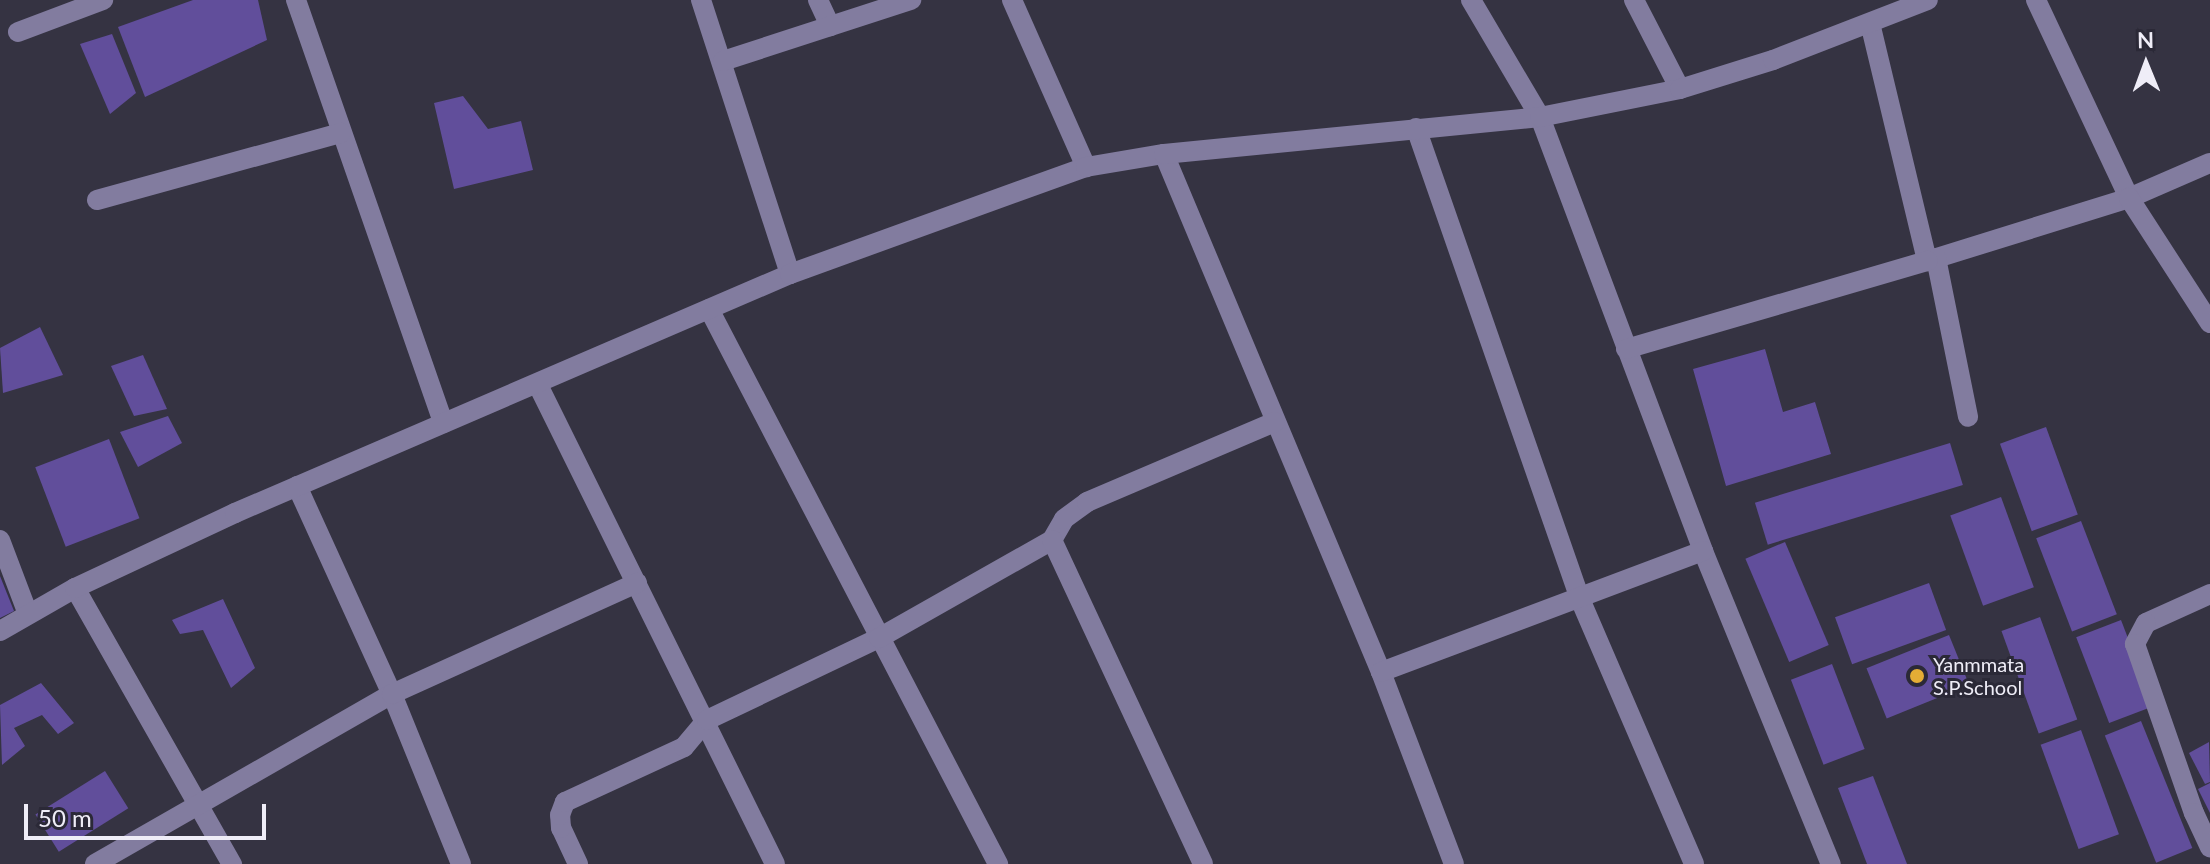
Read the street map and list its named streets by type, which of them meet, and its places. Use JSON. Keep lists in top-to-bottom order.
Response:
{
  "places": ["Yanmmata S.P.School"],
  "scale_bar": "50 m",
  "north": "top"
}
